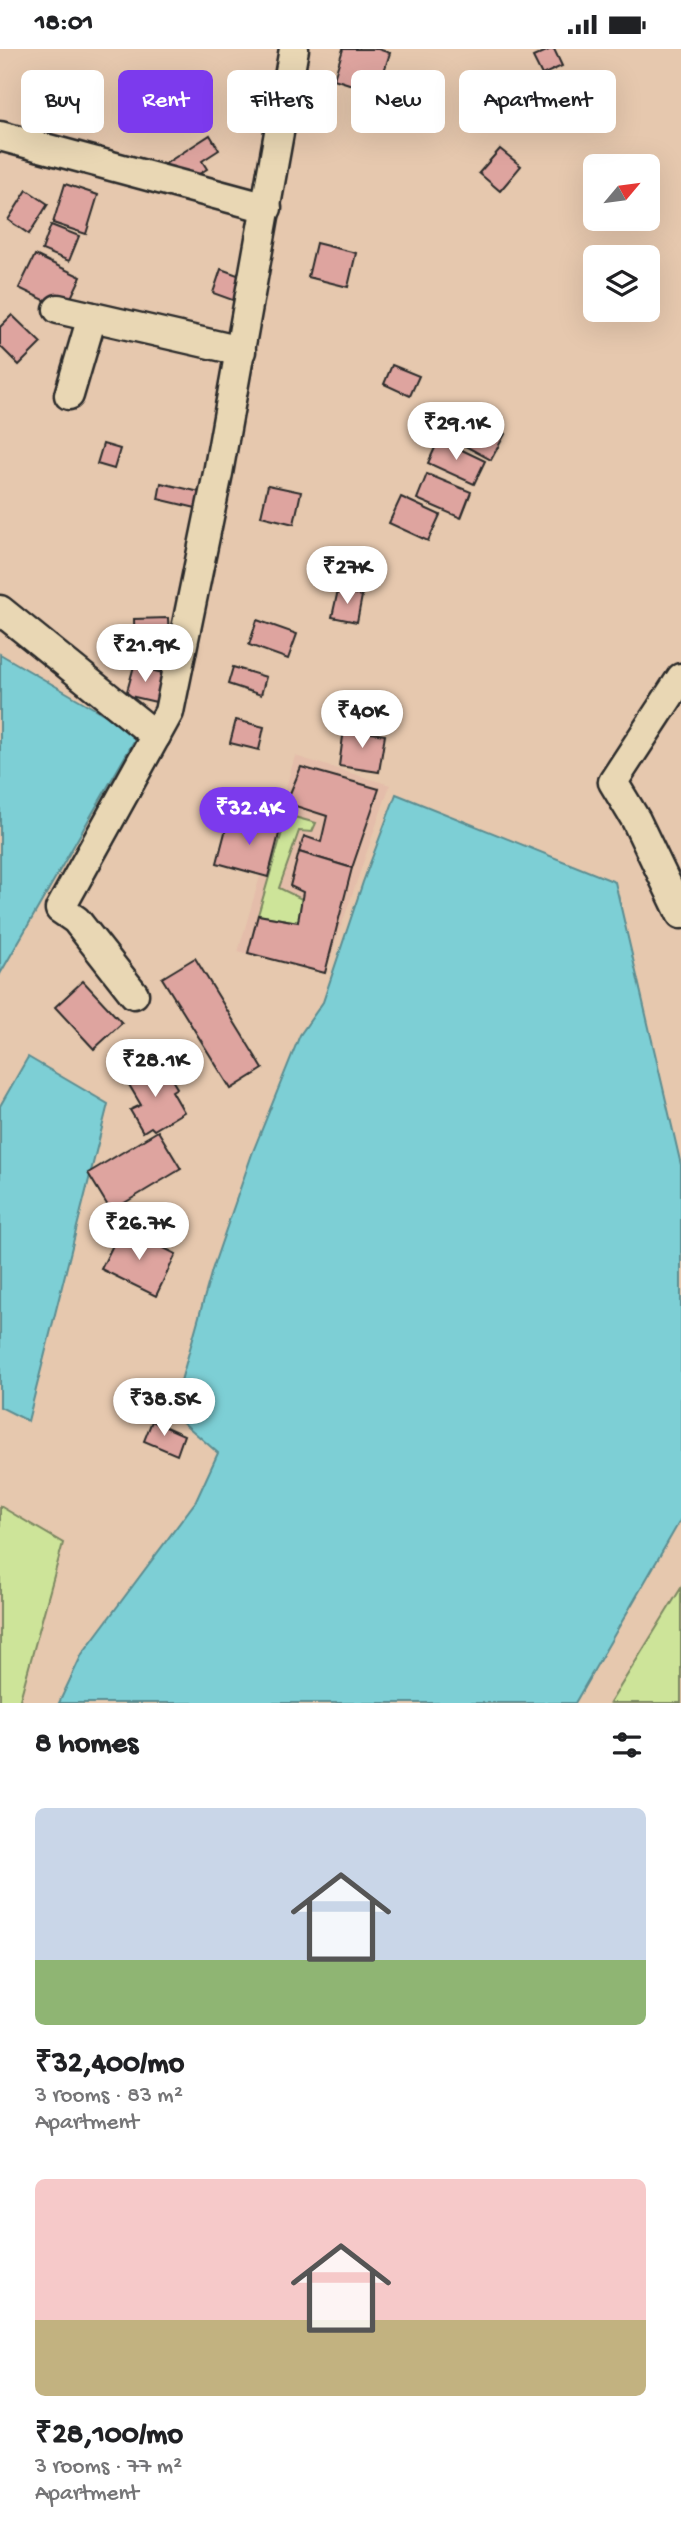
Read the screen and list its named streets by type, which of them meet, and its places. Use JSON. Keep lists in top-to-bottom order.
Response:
{
  "north": "top right",
  "page": {
    "status": "18:01",
    "chip": [
      "Buy",
      "Rent",
      "Filters",
      "New",
      "Apartment"
    ],
    "price": [
      "₹29.1K",
      "₹27K",
      "₹21.9K",
      "₹40K",
      "₹32.4K",
      "₹28.1K",
      "₹26.7K",
      "₹38.5K"
    ],
    "heading": "8 homes",
    "list": [
      {
        "name": "₹32,400/mo",
        "note": "3 rooms · 83 m² · Apartment"
      },
      {
        "name": "₹28,100/mo",
        "note": "3 rooms · 77 m² · Apartment"
      }
    ]
  }
}
